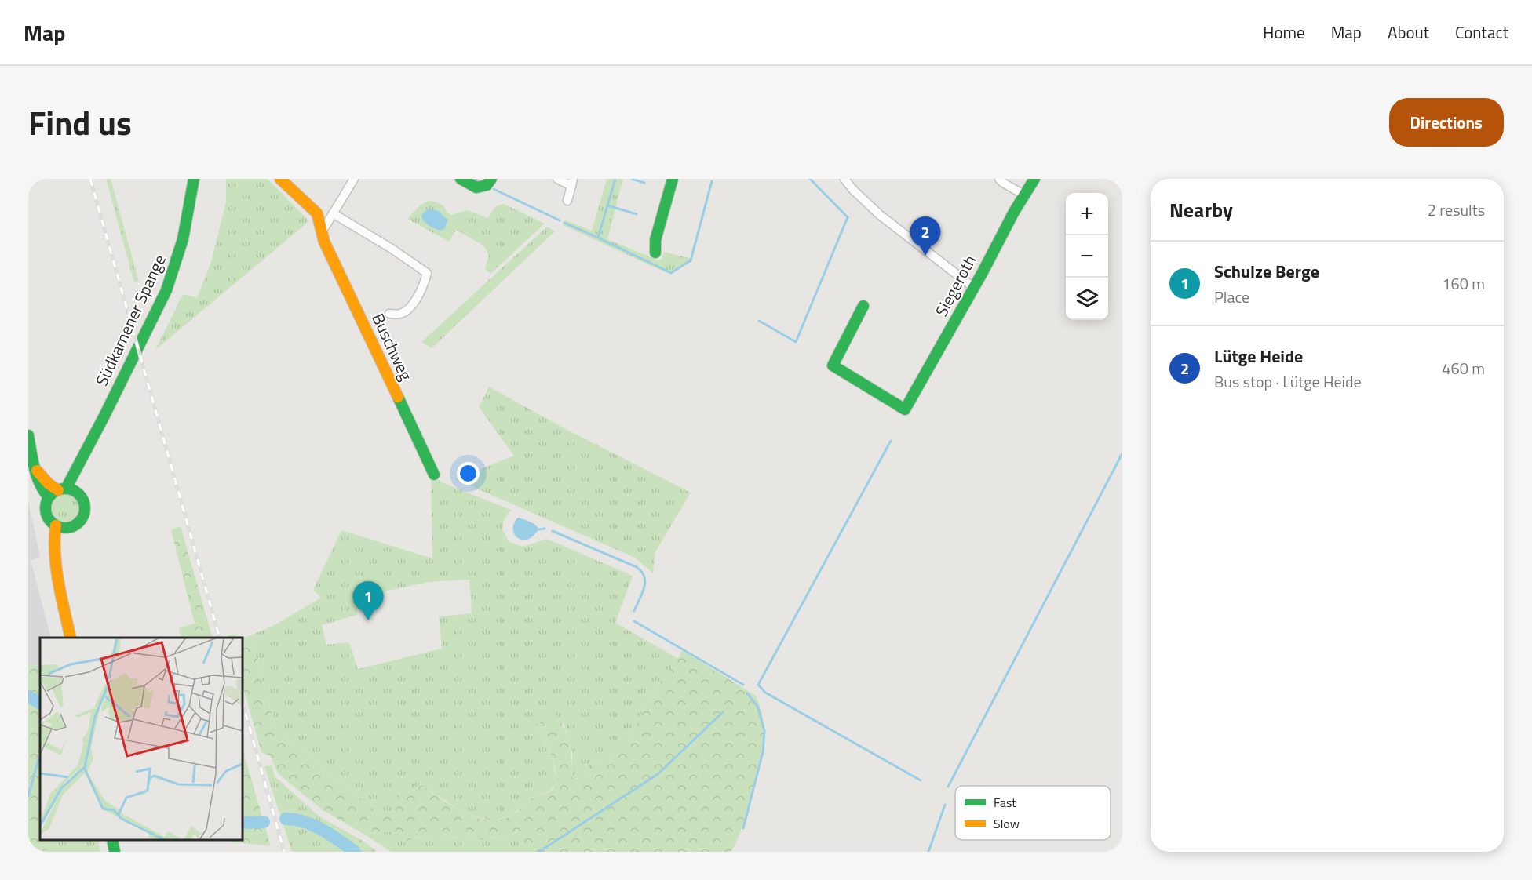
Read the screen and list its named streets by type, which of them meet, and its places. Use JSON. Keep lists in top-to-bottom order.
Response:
{
  "streets": {
    "street": ["Siegeroth", "Südkamener Spange", "Buschweg"]
  },
  "legend": ["Fast", "Slow"],
  "page": {
    "header": "Map",
    "nav": [
      "Home",
      "Map",
      "About",
      "Contact"
    ],
    "title": "Find us",
    "buttons": "Directions",
    "heading": ["Nearby", "2 results"],
    "map_buttons": ["+", "−"],
    "pins": ["2", "1"],
    "list": [
      {
        "mark": "1",
        "name": "Schulze Berge",
        "note": "Place",
        "value": "160 m"
      },
      {
        "mark": "2",
        "name": "Lütge Heide",
        "note": "Bus stop · Lütge Heide",
        "value": "460 m"
      }
    ]
  }
}
